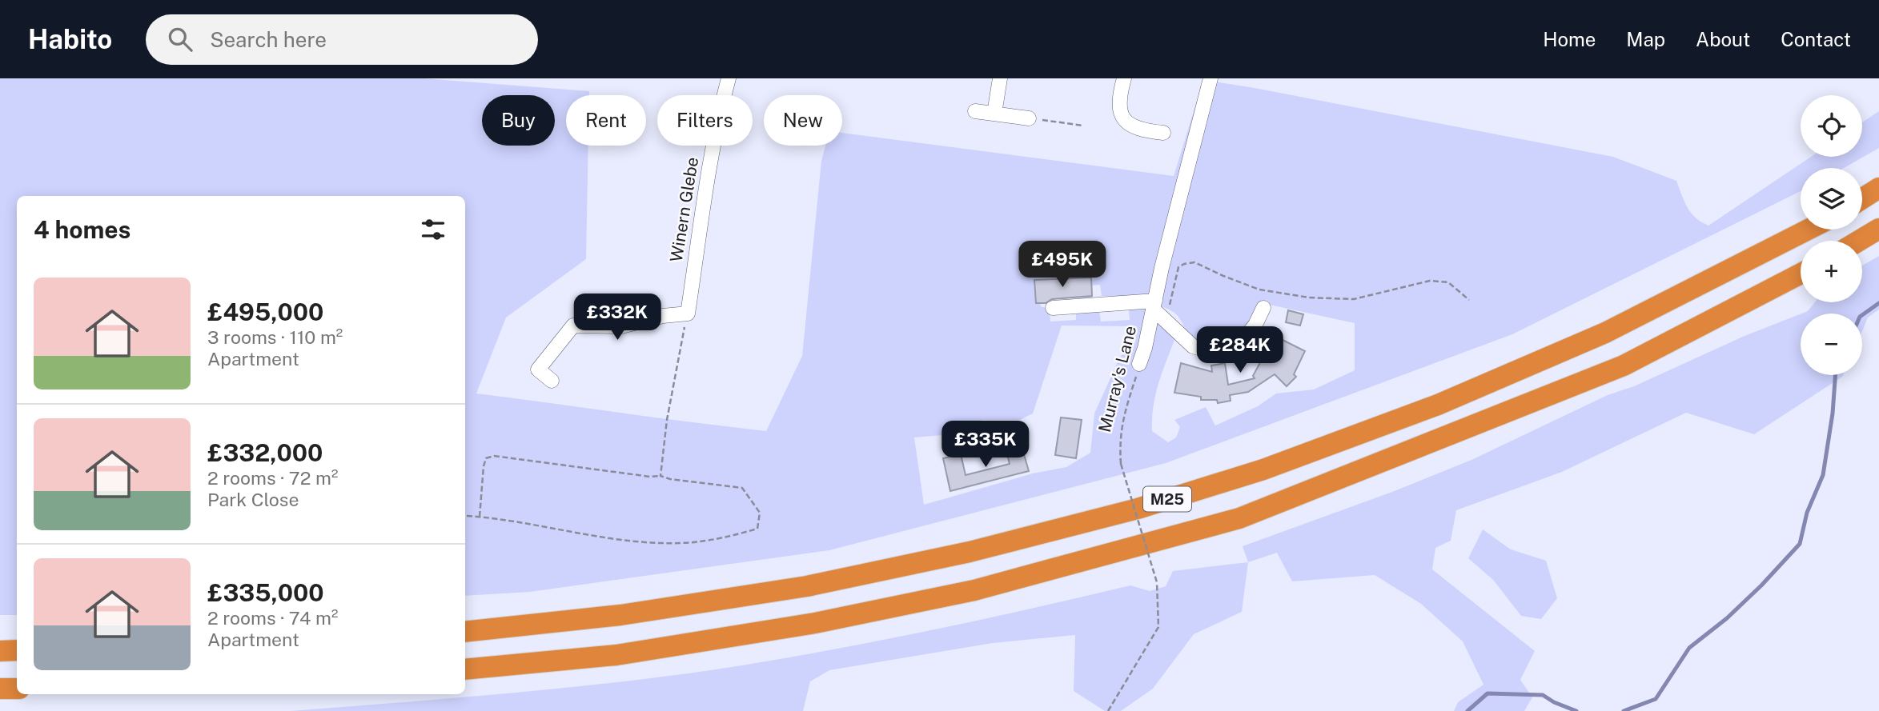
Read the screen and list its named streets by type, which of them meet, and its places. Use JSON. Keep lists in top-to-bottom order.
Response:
{
  "streets": {
    "highway": ["M25"],
    "street": ["Winern Glebe", "Murray's Lane"]
  },
  "page": {
    "header": "Habito",
    "search": "Search here",
    "nav": [
      "Home",
      "Map",
      "About",
      "Contact"
    ],
    "map_buttons": ["+", "−"],
    "chip": [
      "Buy",
      "Rent",
      "Filters",
      "New"
    ],
    "heading": "4 homes",
    "price": [
      "£495K",
      "£332K",
      "£284K",
      "£335K"
    ],
    "list": [
      {
        "name": "£495,000",
        "note": "3 rooms · 110 m² · Apartment"
      },
      {
        "name": "£332,000",
        "note": "2 rooms · 72 m² · Park Close"
      },
      {
        "name": "£335,000",
        "note": "2 rooms · 74 m² · Apartment"
      }
    ]
  }
}
